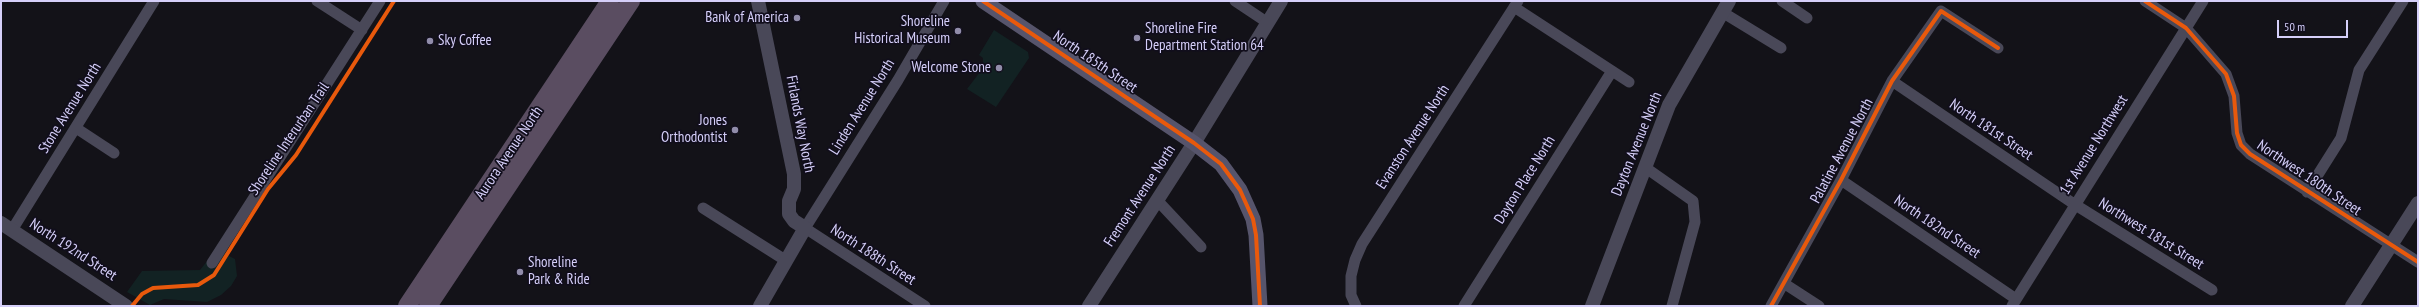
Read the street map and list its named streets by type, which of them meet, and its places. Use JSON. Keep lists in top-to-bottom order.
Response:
{
  "streets": {
    "highway": ["Aurora Avenue North"],
    "main road": ["North 185th Street"],
    "street": [
      "Linden Avenue North",
      "Stone Avenue North",
      "Firlands Way North",
      "North 181st Street",
      "Evanston Avenue North",
      "Dayton Avenue North",
      "1st Avenue Northwest",
      "Palatine Avenue North",
      "Northwest 180th Street",
      "Dayton Place North",
      "Fremont Avenue North",
      "North 182nd Street",
      "Northwest 181st Street",
      "North 192nd Street",
      "North 188th Street"
    ],
    "cycle path": ["Shoreline Interurban Trail"]
  },
  "crossings": [
    ["North 185th Street", "Fremont Avenue North"],
    ["Linden Avenue North", "Firlands Way North"],
    ["Linden Avenue North", "North 188th Street"],
    ["Stone Avenue North", "North 192nd Street"],
    ["Firlands Way North", "North 188th Street"],
    ["North 181st Street", "1st Avenue Northwest"],
    ["North 181st Street", "Palatine Avenue North"],
    ["North 181st Street", "Northwest 181st Street"],
    ["1st Avenue Northwest", "Northwest 180th Street"],
    ["1st Avenue Northwest", "North 182nd Street"],
    ["1st Avenue Northwest", "Northwest 181st Street"],
    ["Palatine Avenue North", "North 182nd Street"]
  ],
  "places": [
    "Bank of America",
    "Shoreline Historical Museum",
    "Shoreline Fire Department Station 64",
    "Sky Coffee",
    "Welcome Stone",
    "Jones Orthodontist",
    "Shoreline Park & Ride"
  ],
  "scale_bar": "50 m"
}
